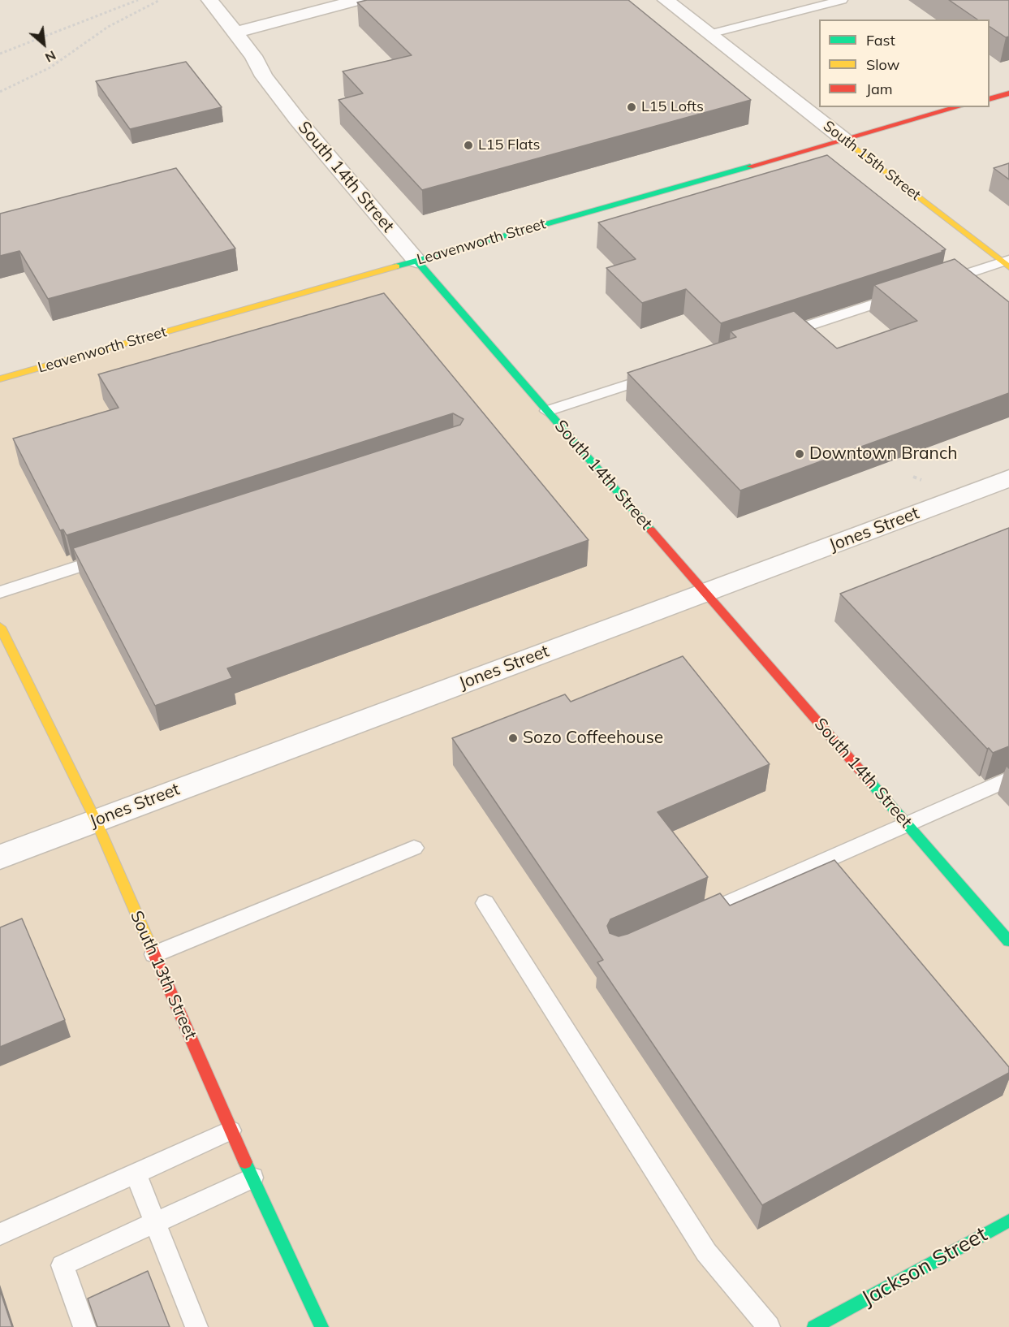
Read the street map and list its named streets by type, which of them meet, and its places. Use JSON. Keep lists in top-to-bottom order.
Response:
{
  "streets": {
    "main road": [
      "South 15th Street",
      "South 14th Street",
      "Leavenworth Street",
      "South 13th Street",
      "Jackson Street"
    ],
    "street": ["Jones Street"]
  },
  "crossings": [
    ["South 15th Street", "Leavenworth Street"],
    ["South 14th Street", "Leavenworth Street"],
    ["South 14th Street", "Jones Street"],
    ["Jones Street", "South 13th Street"]
  ],
  "places": [
    "L15 Lofts",
    "L15 Flats",
    "Downtown Branch",
    "Sozo Coffeehouse"
  ],
  "legend": ["Fast", "Slow", "Jam"],
  "north": "bottom right"
}
